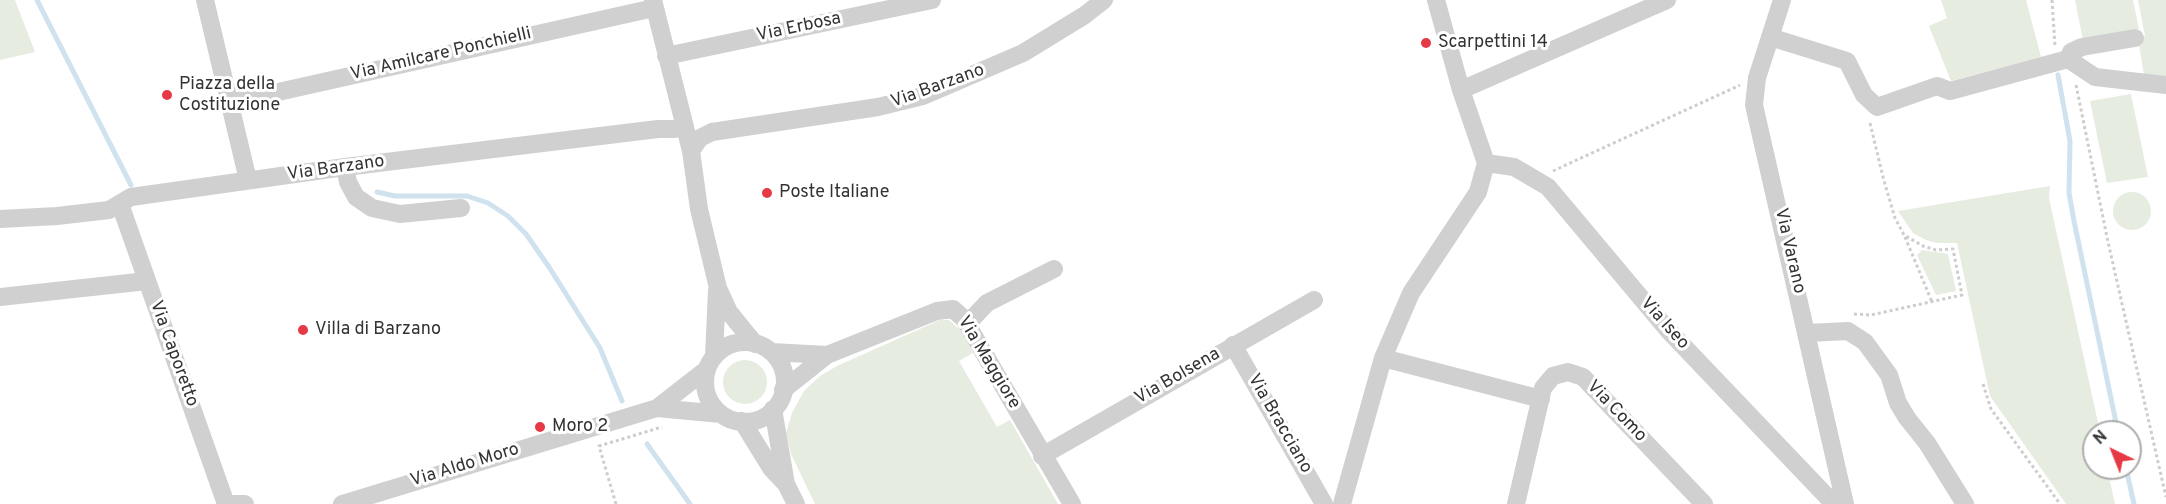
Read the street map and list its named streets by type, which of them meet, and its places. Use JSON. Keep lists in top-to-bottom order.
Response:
{
  "streets": {
    "street": [
      "Via Erbosa",
      "Via Amilcare Ponchielli",
      "Via Barzano",
      "Via Varano",
      "Via Iseo",
      "Via Caporetto",
      "Via Maggiore",
      "Via Bolsena",
      "Via Como",
      "Via Bracciano",
      "Via Aldo Moro"
    ]
  },
  "crossings": [
    ["Via Barzano", "Via Caporetto"],
    ["Via Maggiore", "Via Bolsena"],
    ["Via Maggiore", "Via Aldo Moro"],
    ["Via Bolsena", "Via Bracciano"]
  ],
  "places": [
    "Scarpettini 14",
    "Piazza della Costituzione",
    "Poste Italiane",
    "Villa di Barzano",
    "Moro 2"
  ],
  "north": "top left"
}
